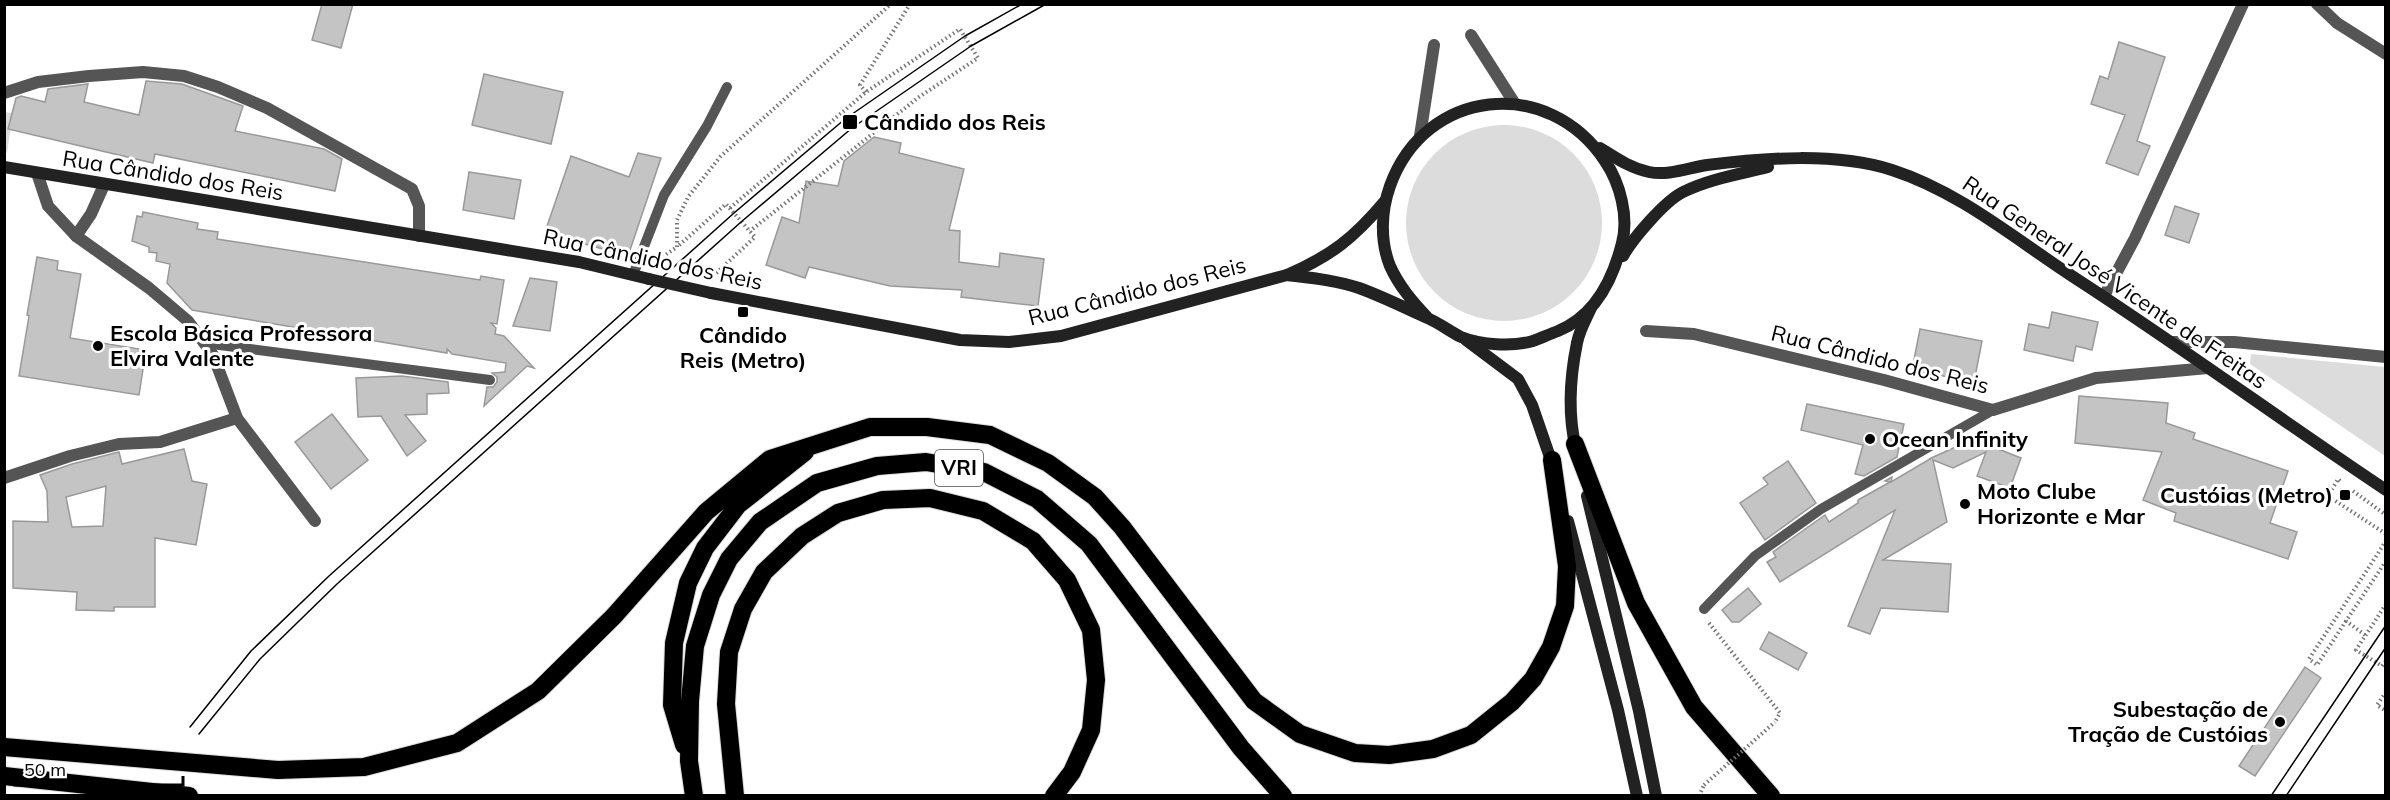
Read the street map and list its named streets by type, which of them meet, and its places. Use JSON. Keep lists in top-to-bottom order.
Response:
{
  "streets": {
    "highway": ["VRI"],
    "main road": ["Rua Cândido dos Reis", "Rua General José Vicente de Freitas"]
  },
  "crossings": [
    ["Rua Cândido dos Reis", "Rua General José Vicente de Freitas"]
  ],
  "places": {
    "transit": ["Cândido dos Reis", "Cândido Reis (Metro)", "Custóias (Metro)"],
    "other": [
      "Escola Básica Professora Elvira Valente",
      "Ocean Infinity",
      "Moto Clube Horizonte e Mar",
      "Subestação de Tração de Custóias"
    ]
  },
  "scale_bar": "50 m"
}
